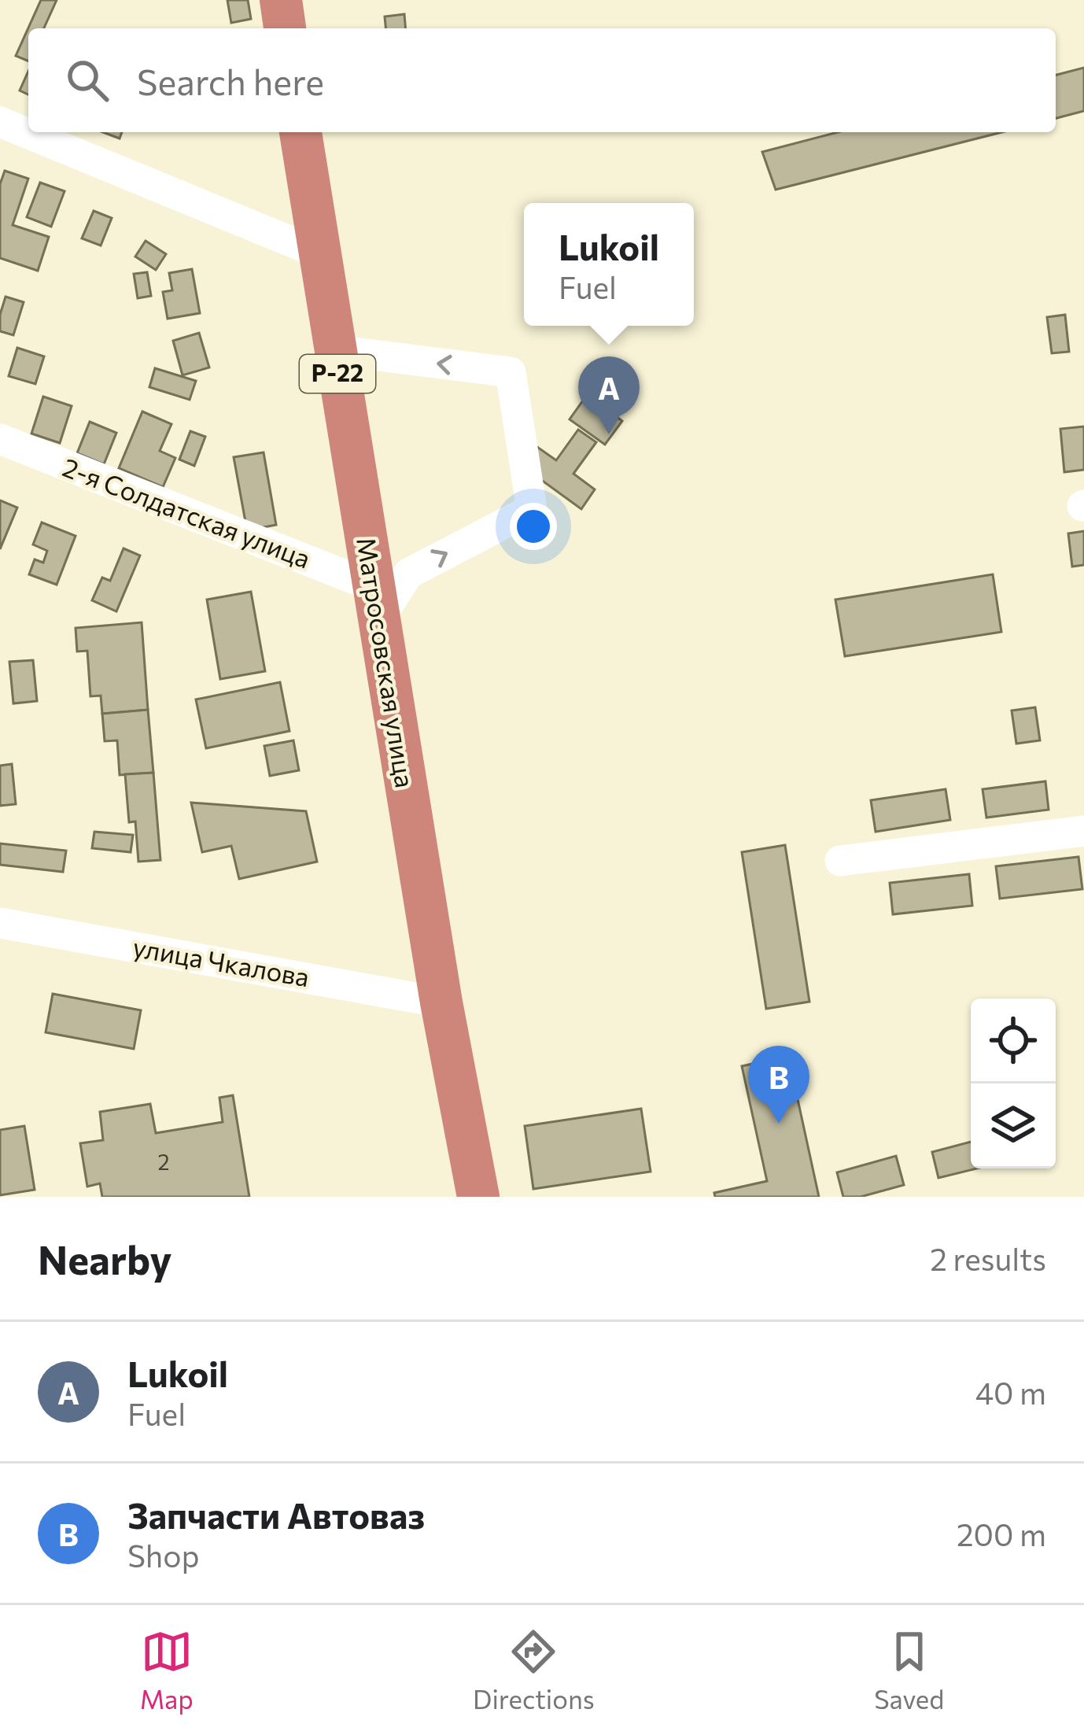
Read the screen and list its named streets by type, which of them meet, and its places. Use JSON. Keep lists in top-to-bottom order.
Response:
{
  "streets": {
    "highway": ["Р-22", "Матросовская улица"],
    "street": ["2-я Солдатская улица", "улица Чкалова"]
  },
  "crossings": [
    ["2-я Солдатская улица", "Матросовская улица"],
    ["Матросовская улица", "улица Чкалова"]
  ],
  "house_numbers": ["2"],
  "page": {
    "search": "Search here",
    "popup": ["Lukoil", "Fuel"],
    "pins": ["A", "B"],
    "heading": ["Nearby", "2 results"],
    "list": [
      {
        "mark": "A",
        "name": "Lukoil",
        "note": "Fuel",
        "value": "40 m"
      },
      {
        "mark": "B",
        "name": "Запчасти Автоваз",
        "note": "Shop",
        "value": "200 m"
      }
    ],
    "nav": ["Map", "Directions", "Saved"]
  }
}
